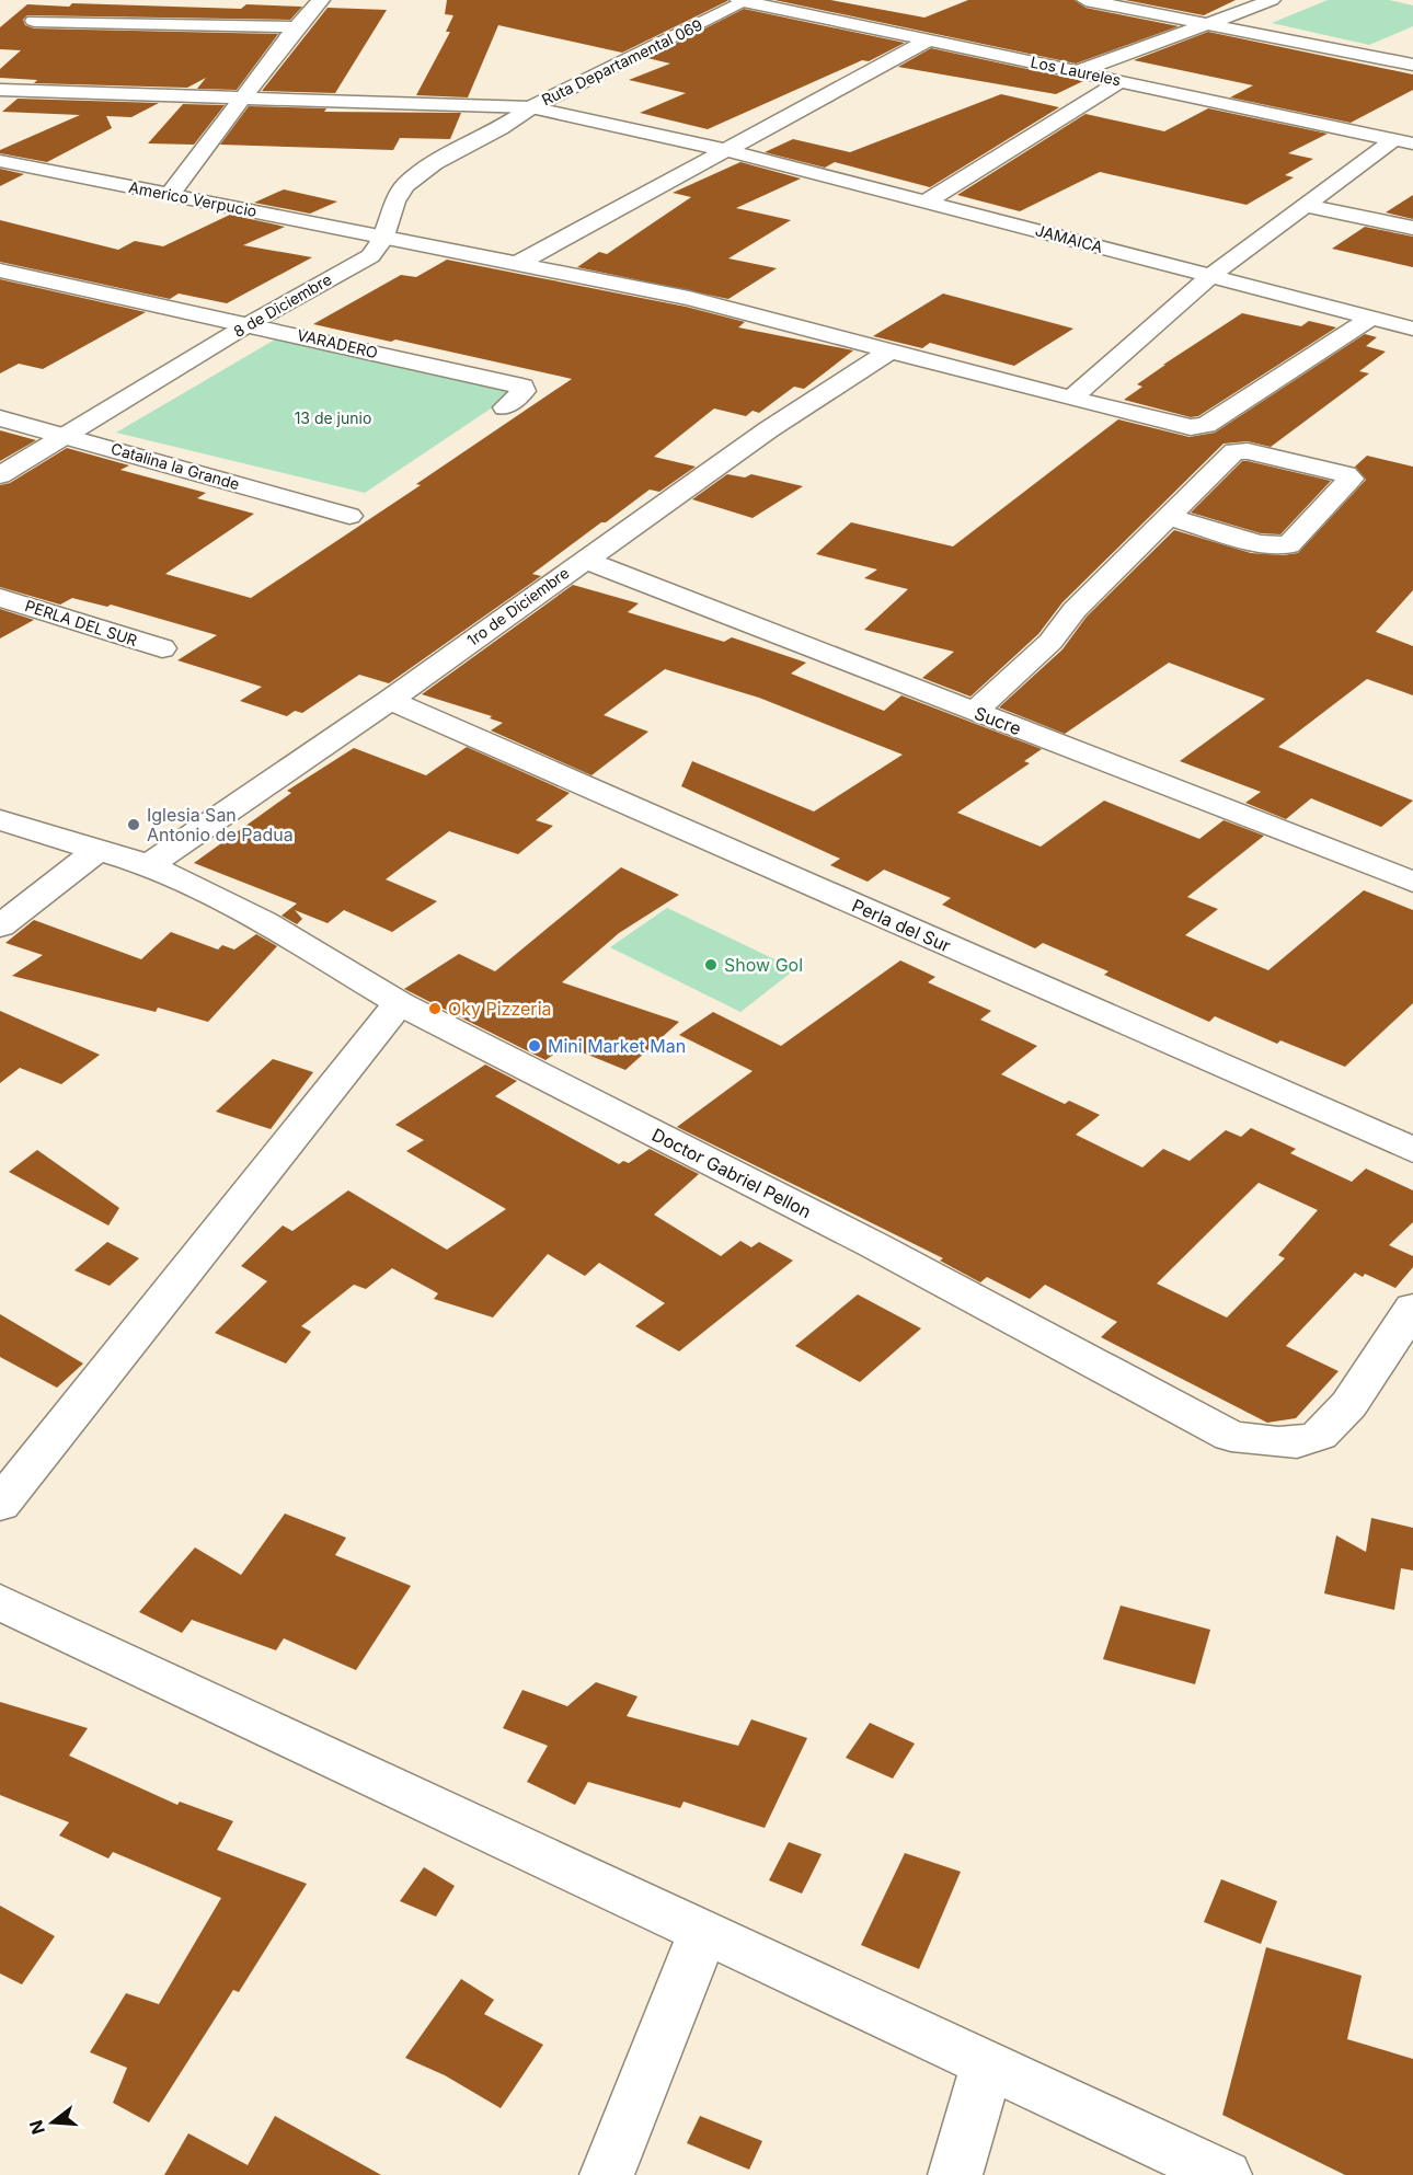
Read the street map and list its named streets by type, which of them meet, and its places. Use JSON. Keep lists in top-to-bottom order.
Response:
{
  "streets": {
    "street": [
      "Ruta Departamental 069",
      "Los Laureles",
      "Americo Verpucio",
      "JAMAICA",
      "8 de Diciembre",
      "VARADERO",
      "Catalina la Grande",
      "1ro de Diciembre",
      "PERLA DEL SUR",
      "Sucre",
      "Perla del Sur",
      "Doctor Gabriel Pellon"
    ]
  },
  "crossings": [
    ["Ruta Departamental 069", "Los Laureles"],
    ["Ruta Departamental 069", "JAMAICA"],
    ["Ruta Departamental 069", "8 de Diciembre"],
    ["Americo Verpucio", "JAMAICA"],
    ["Americo Verpucio", "8 de Diciembre"],
    ["Americo Verpucio", "1ro de Diciembre"],
    ["JAMAICA", "8 de Diciembre"],
    ["8 de Diciembre", "VARADERO"],
    ["8 de Diciembre", "Catalina la Grande"],
    ["1ro de Diciembre", "Sucre"],
    ["1ro de Diciembre", "Perla del Sur"],
    ["1ro de Diciembre", "Doctor Gabriel Pellon"]
  ],
  "parks": ["13 de junio"],
  "places": [
    "Iglesia San Antonio de Padua",
    "Show Gol",
    "Oky Pizzeria",
    "Mini Market Man"
  ],
  "north": "left"
}
